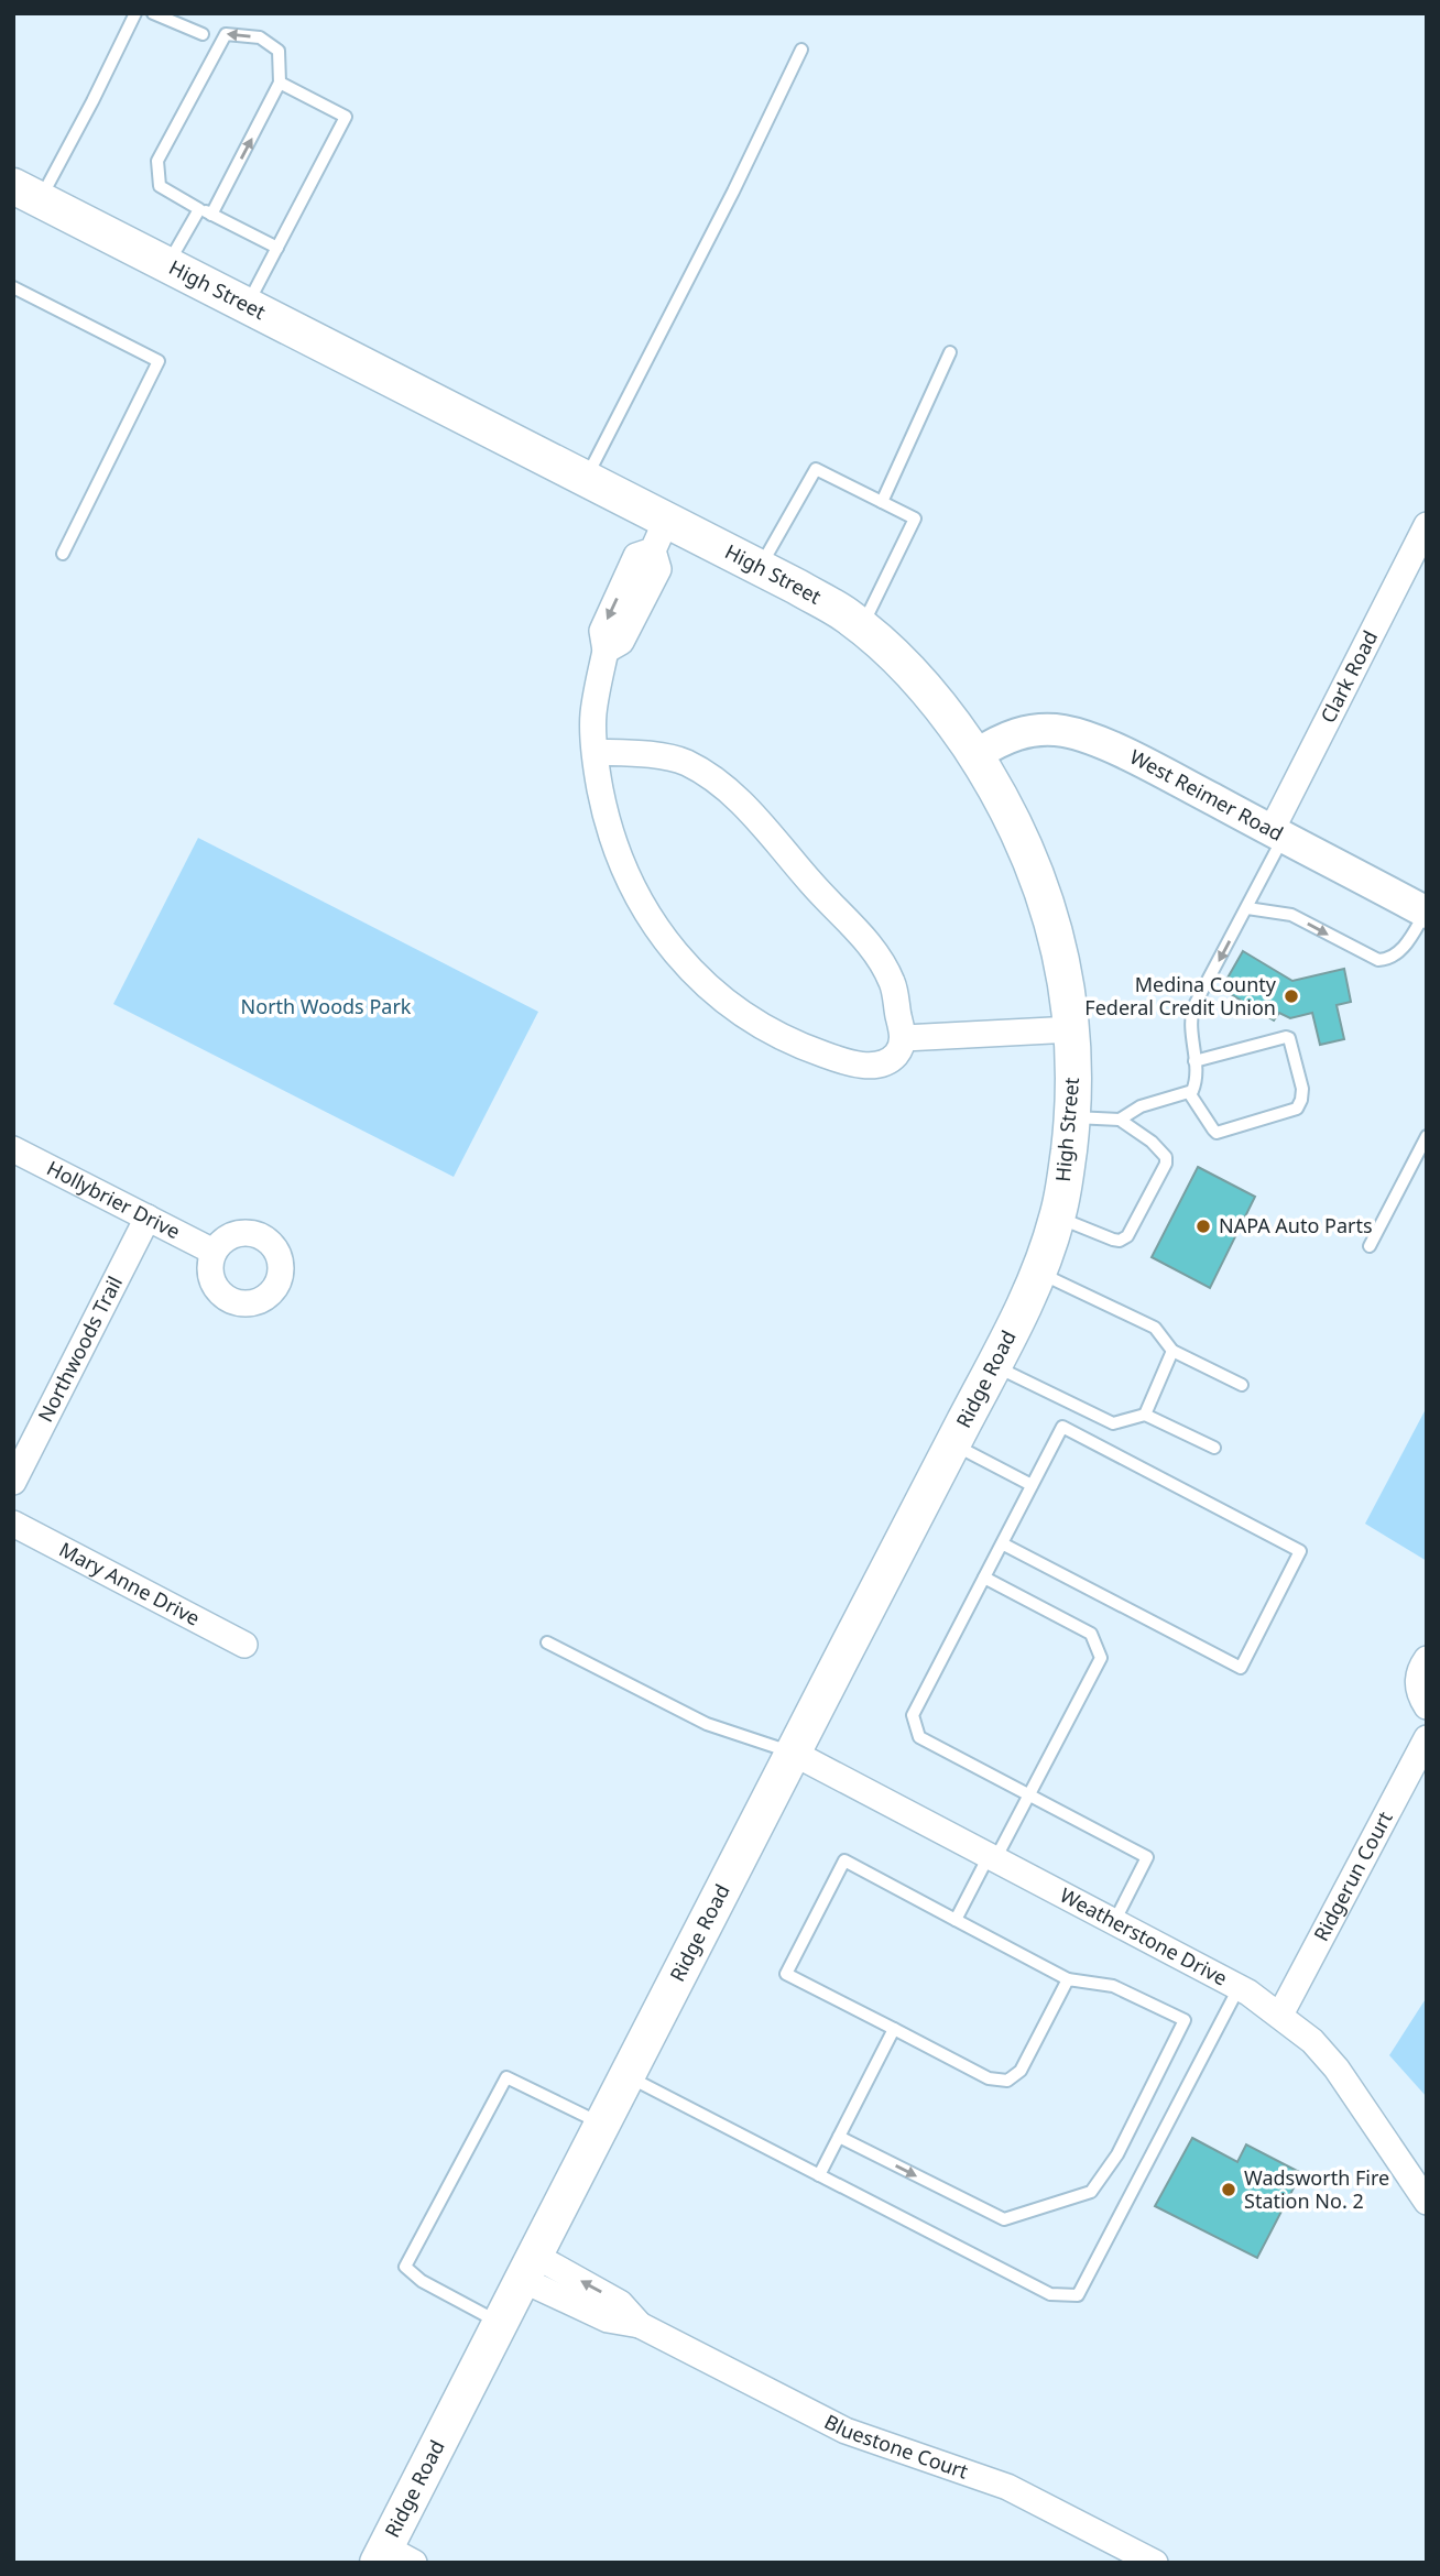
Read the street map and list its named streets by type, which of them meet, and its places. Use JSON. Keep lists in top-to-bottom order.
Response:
{
  "streets": {
    "main road": ["High Street", "Ridge Road"],
    "street": [
      "Clark Road",
      "West Reimer Road",
      "Hollybrier Drive",
      "Northwoods Trail",
      "Mary Anne Drive",
      "Ridgerun Court",
      "Weatherstone Drive",
      "Bluestone Court"
    ]
  },
  "crossings": [
    ["High Street", "West Reimer Road"],
    ["High Street", "Ridge Road"],
    ["Clark Road", "West Reimer Road"],
    ["Hollybrier Drive", "Northwoods Trail"],
    ["Ridge Road", "Weatherstone Drive"],
    ["Ridge Road", "Bluestone Court"],
    ["Ridgerun Court", "Weatherstone Drive"]
  ],
  "parks": ["North Woods Park"],
  "places": ["Medina County Federal Credit Union", "NAPA Auto Parts", "Wadsworth Fire Station No. 2"]
}
